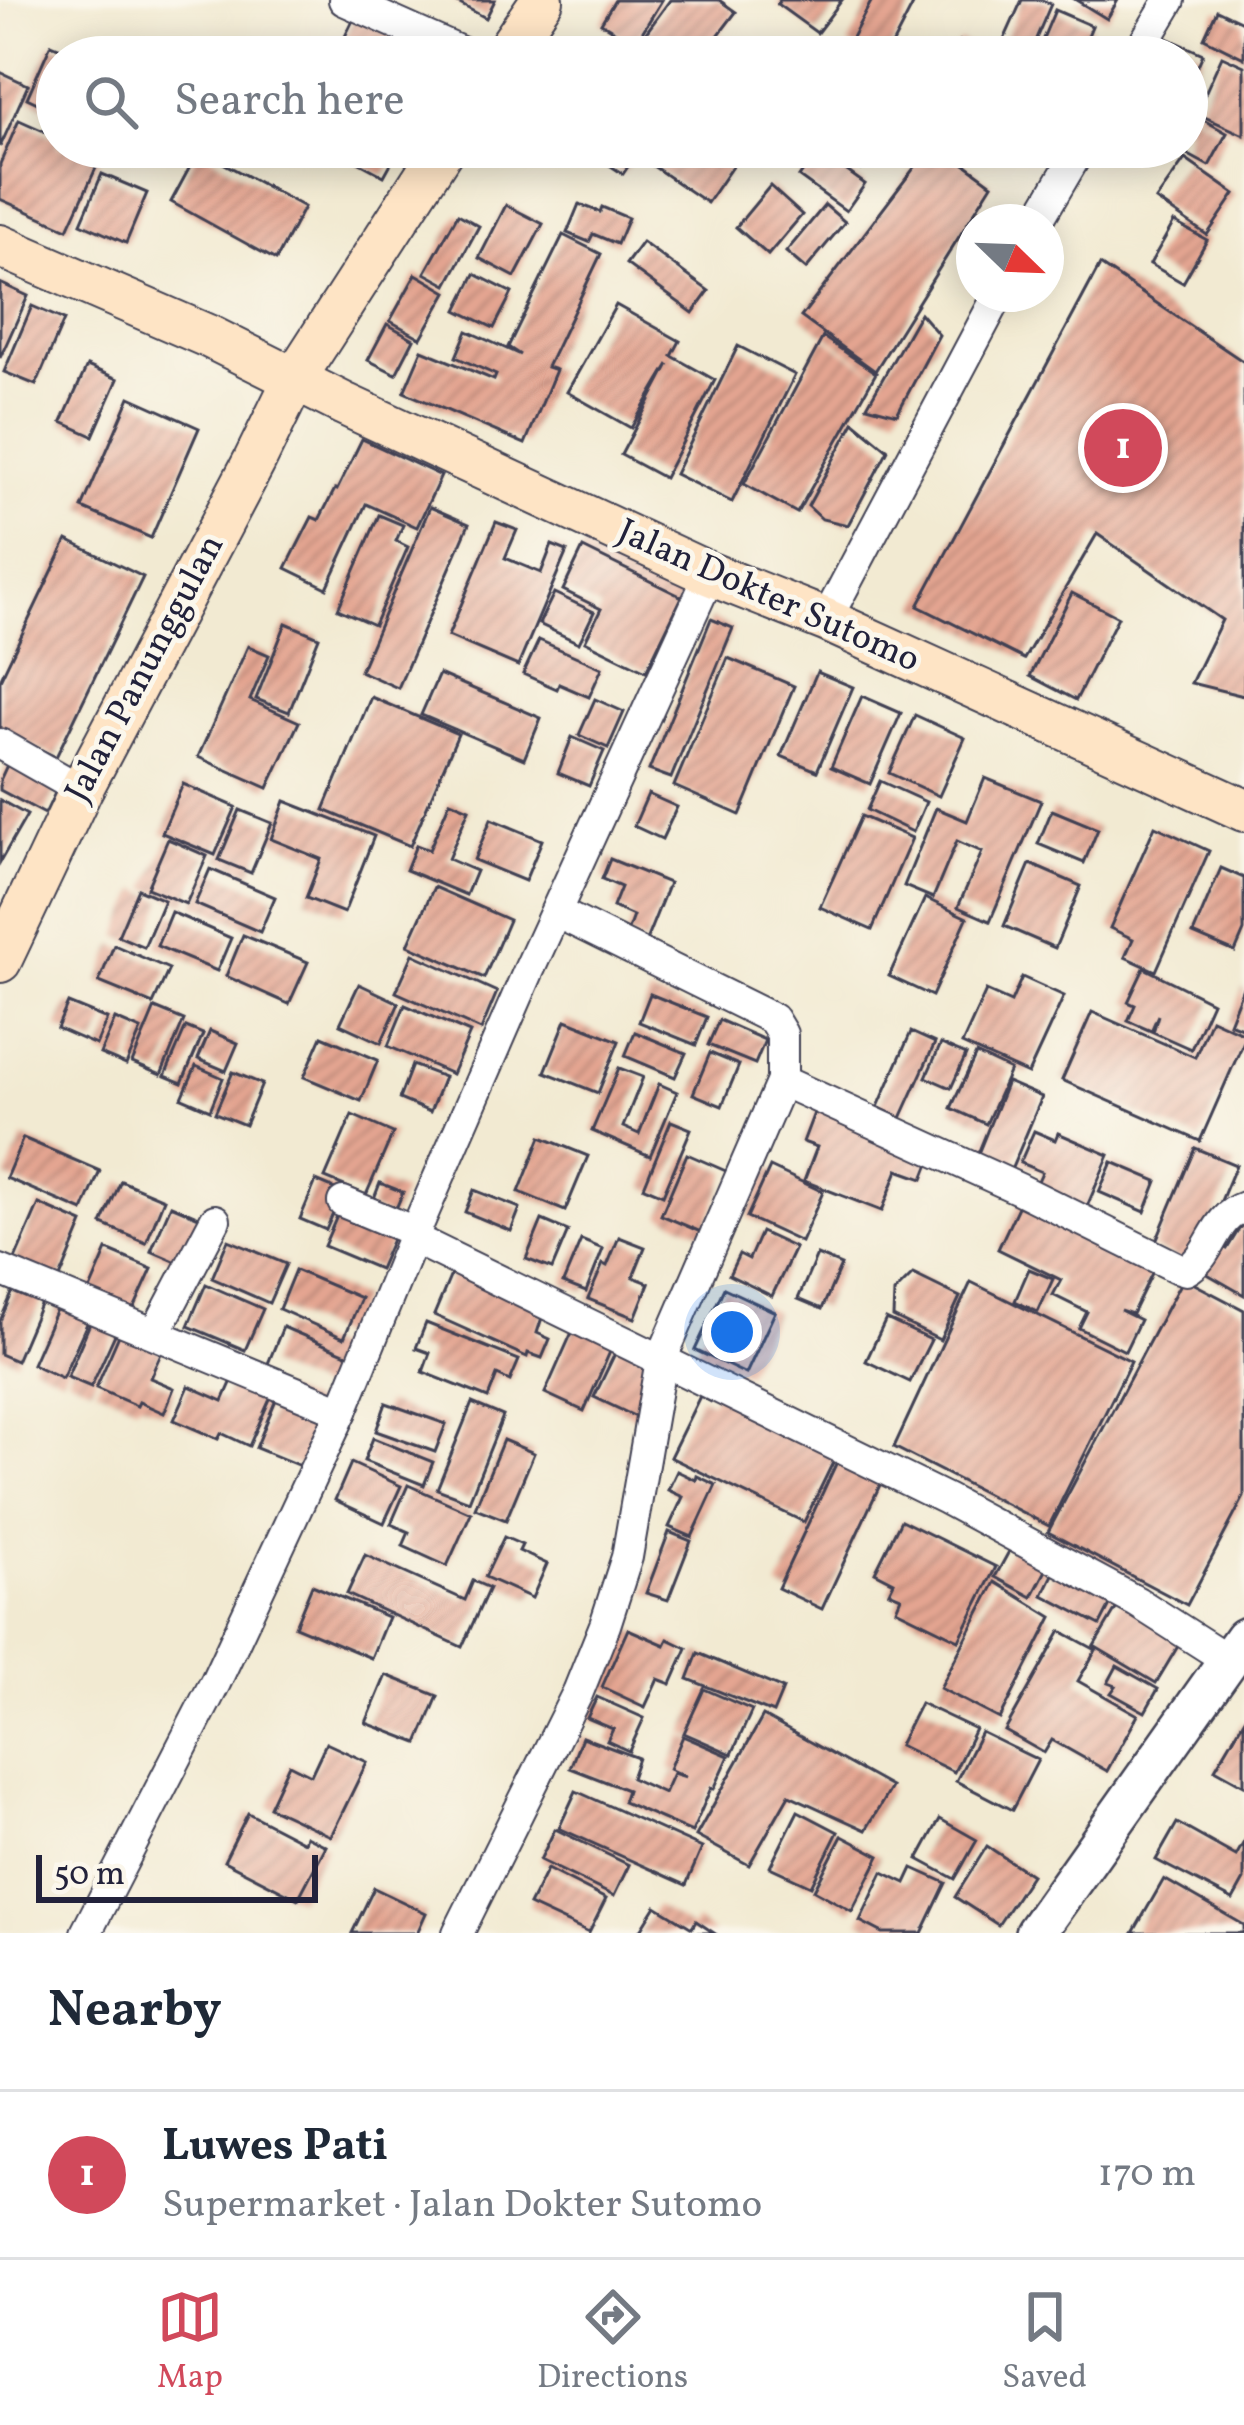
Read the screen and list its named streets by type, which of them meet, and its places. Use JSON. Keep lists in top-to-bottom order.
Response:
{
  "streets": {
    "main road": ["Jalan Dokter Sutomo", "Jalan Panunggulan"]
  },
  "crossings": [
    ["Jalan Dokter Sutomo", "Jalan Panunggulan"]
  ],
  "scale_bar": "50 m",
  "north": "bottom right",
  "page": {
    "search": "Search here",
    "pins": "1",
    "scale": "50 m",
    "heading": "Nearby",
    "list": [
      {
        "mark": "1",
        "name": "Luwes Pati",
        "note": "Supermarket · Jalan Dokter Sutomo",
        "value": "170 m"
      }
    ],
    "nav": ["Map", "Directions", "Saved"]
  }
}
